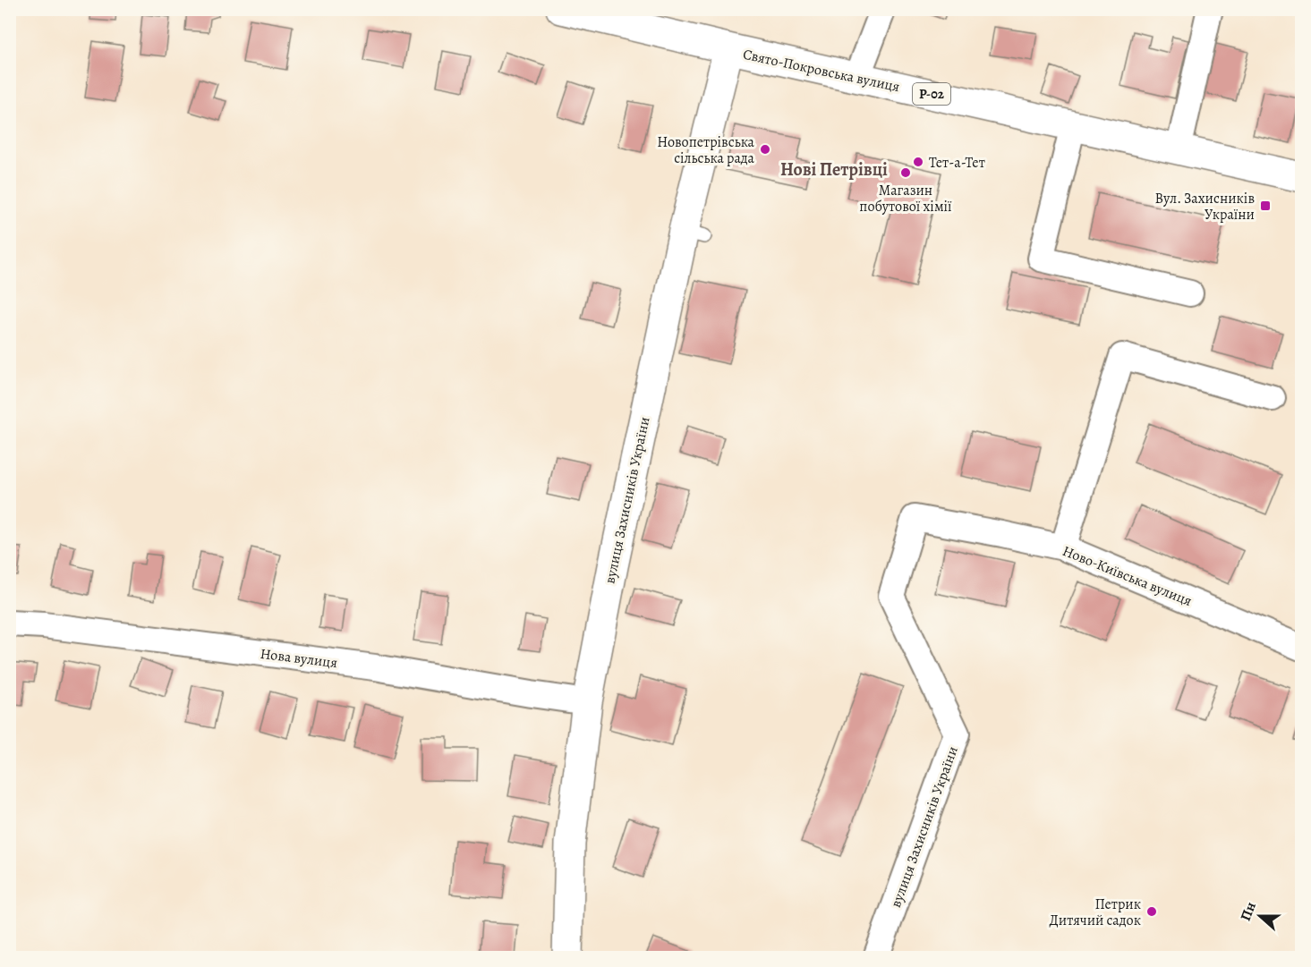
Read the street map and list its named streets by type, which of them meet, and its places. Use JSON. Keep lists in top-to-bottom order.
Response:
{
  "streets": {
    "street": [
      "Свято-Покровська вулиця",
      "Р-02",
      "вулиця Захисників України",
      "Ново-Київська вулиця",
      "Нова вулиця"
    ]
  },
  "crossings": [
    ["Свято-Покровська вулиця", "вулиця Захисників України"],
    ["вулиця Захисників України", "Ново-Київська вулиця"],
    ["вулиця Захисників України", "Нова вулиця"]
  ],
  "districts": ["Нові Петрівці"],
  "places": {
    "other": [
      "Новопетрівська сільська рада",
      "Тет-а-Тет",
      "Магазин побутової хімії",
      "Петрик Дитячий садок"
    ],
    "transit": ["Вул. Захисників України"]
  },
  "north": "left"
}
